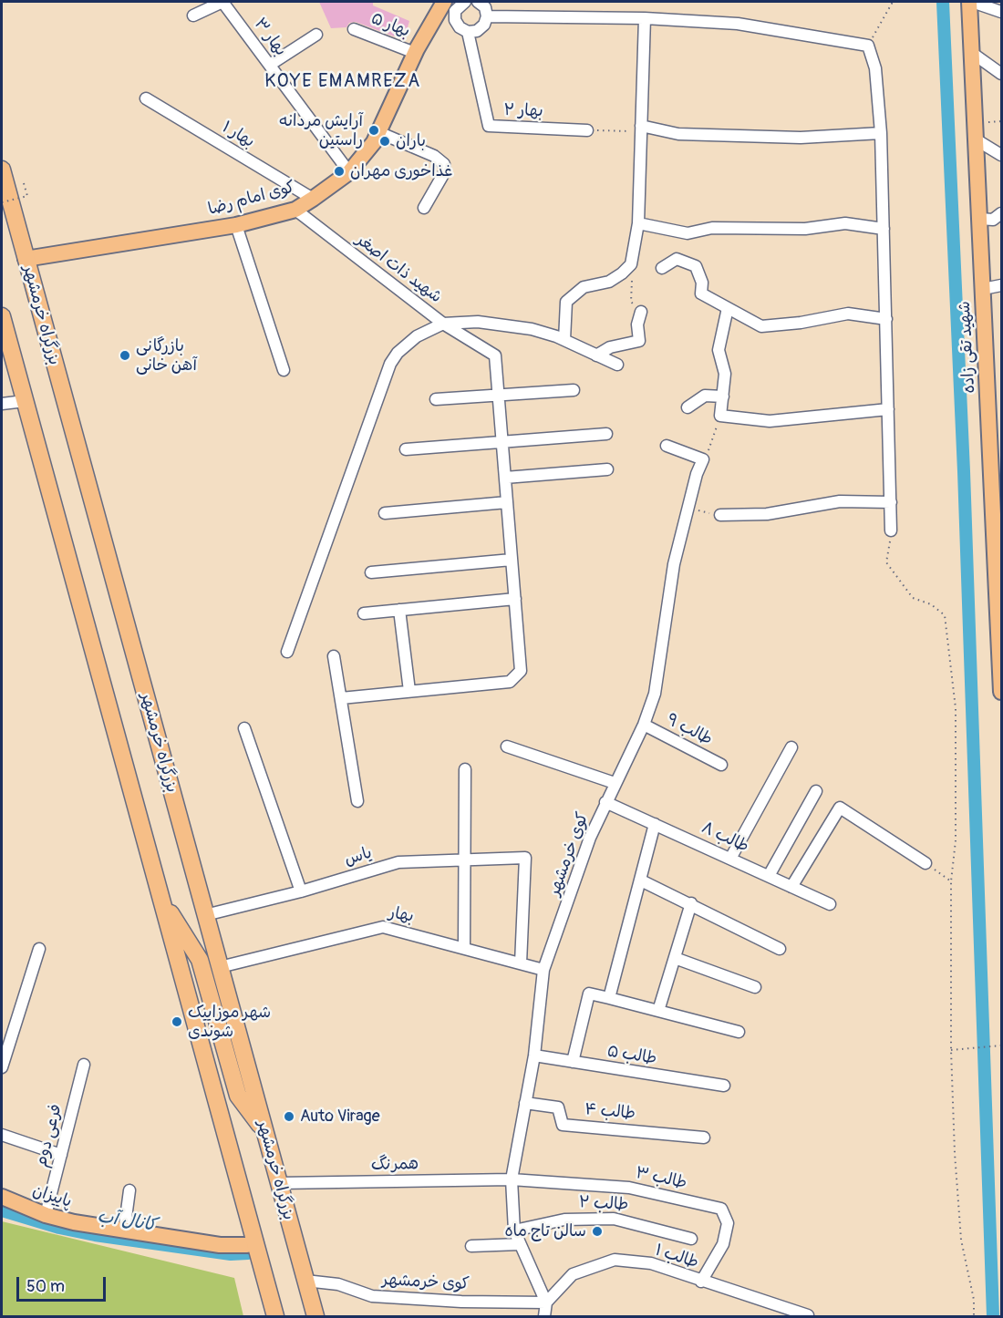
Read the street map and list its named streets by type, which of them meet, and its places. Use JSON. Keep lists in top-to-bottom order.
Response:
{
  "streets": {
    "highway": ["بزرگراه خرمشهر"],
    "main road": ["کوی امام رضا", "شهید تقی زاده", "پاییزان"],
    "street": [
      "بهار ۵",
      "بهار ۳",
      "بهار ۲",
      "بهار ۱",
      "شهید ذات اصغر",
      "طالب ۹",
      "طالب ۸",
      "کوی خرمشهر",
      "یاس",
      "بهار",
      "طالب ۵",
      "طالب ۴",
      "فرعی دوم",
      "همرنگ",
      "طالب ۳",
      "طالب ۲",
      "طالب ۱"
    ]
  },
  "crossings": [
    ["بهار ۵", "کوی امام رضا"],
    ["بهار ۳", "کوی امام رضا"],
    ["بهار ۱", "کوی امام رضا"],
    ["کوی امام رضا", "شهید ذات اصغر"],
    ["کوی امام رضا", "بزرگراه خرمشهر"],
    ["بزرگراه خرمشهر", "کوی خرمشهر"],
    ["بزرگراه خرمشهر", "یاس"],
    ["بزرگراه خرمشهر", "بهار"],
    ["بزرگراه خرمشهر", "همرنگ"],
    ["طالب ۹", "کوی خرمشهر"],
    ["طالب ۸", "کوی خرمشهر"],
    ["کوی خرمشهر", "بهار"],
    ["کوی خرمشهر", "طالب ۵"],
    ["کوی خرمشهر", "طالب ۴"],
    ["کوی خرمشهر", "همرنگ"],
    ["کوی خرمشهر", "طالب ۳"],
    ["کوی خرمشهر", "طالب ۲"],
    ["کوی خرمشهر", "طالب ۱"],
    ["یاس", "بهار"],
    ["فرعی دوم", "پاییزان"],
    ["همرنگ", "طالب ۳"],
    ["طالب ۳", "طالب ۱"]
  ],
  "districts": ["KOYE EMAMREZA"],
  "water": ["کانال آب"],
  "places": [
    "آرایش مردانه راستین",
    "باران",
    "غذاخوری مهران",
    "بازرگانی آهن خانی",
    "شهر موزاییک شوندی",
    "Auto Virage",
    "سالن تاج ماه"
  ],
  "scale_bar": "50 m"
}
